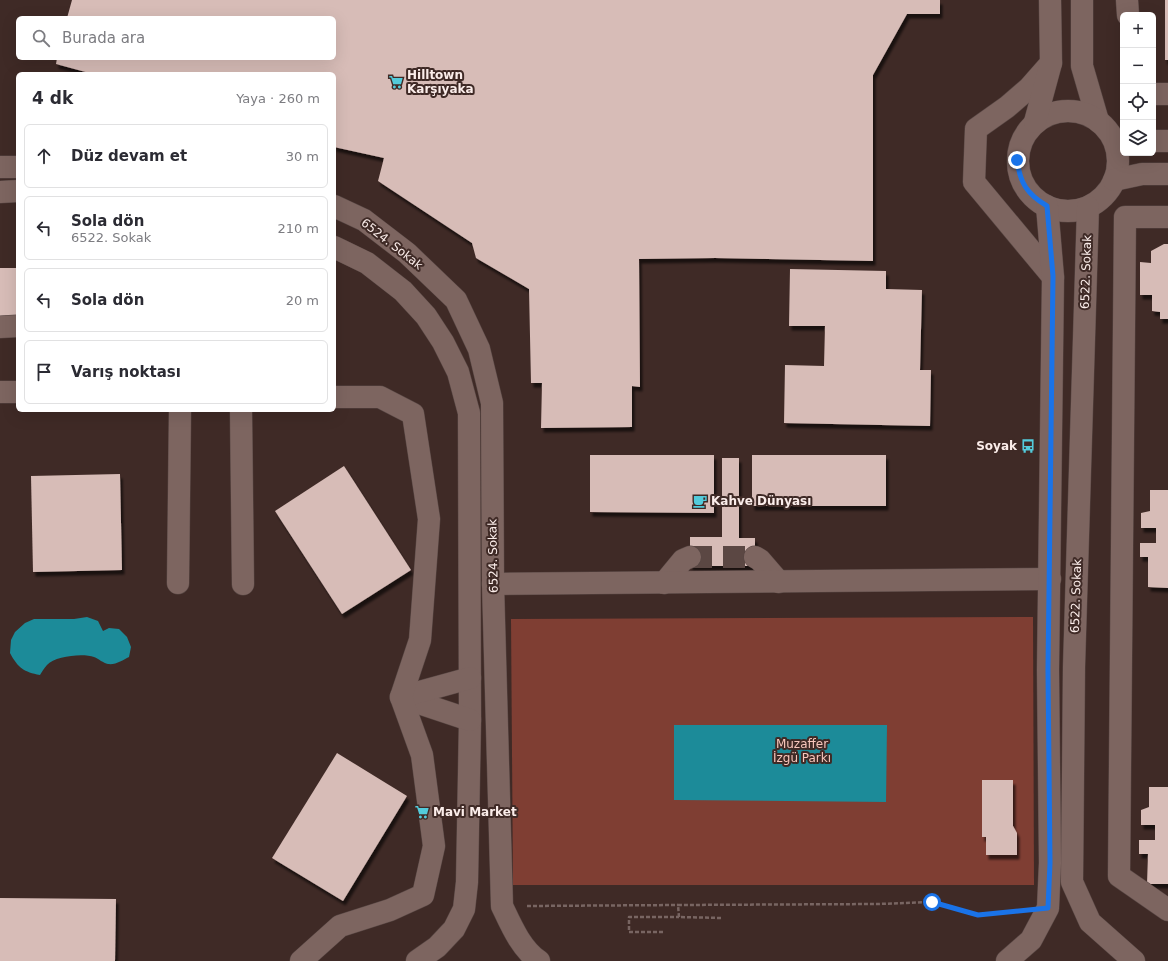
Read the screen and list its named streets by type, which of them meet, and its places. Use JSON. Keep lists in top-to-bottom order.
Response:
{
  "streets": {
    "street": ["6524. Sokak", "6522. Sokak"]
  },
  "parks": ["Muzaffer İzgü Parkı"],
  "places": {
    "supermarket": ["Hilltown Karşıyaka", "Mavi Market"],
    "bus stop": ["Soyak"],
    "cafe": ["Kahve Dünyası"]
  },
  "page": {
    "map_buttons": ["+", "−"],
    "search": "Burada ara",
    "heading": ["4 dk", "Yaya · 260 m"],
    "list": [
      ["Düz devam et", "30 m"],
      ["Sola dön", "6522. Sokak", "210 m"],
      ["Sola dön", "20 m"],
      "Varış noktası"
    ]
  }
}
